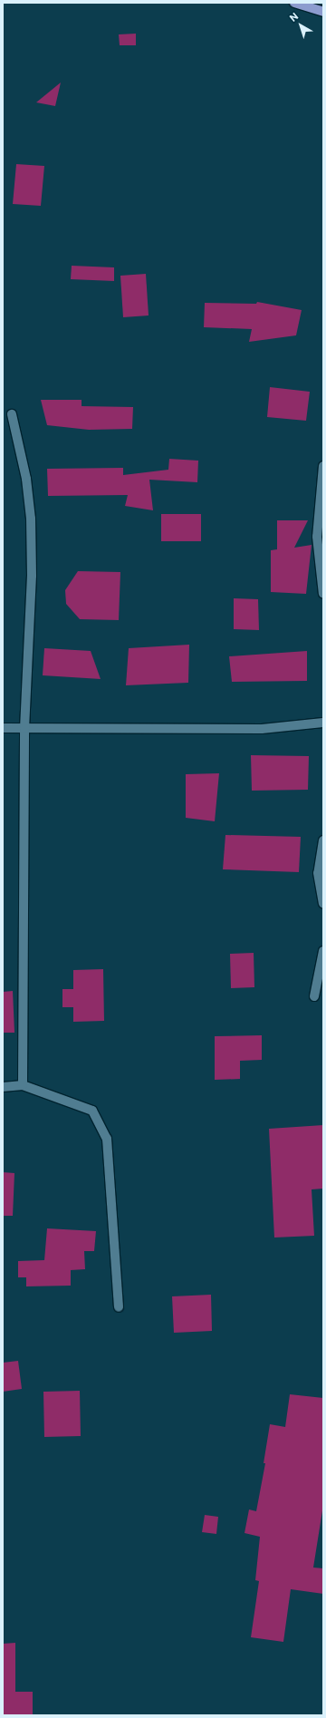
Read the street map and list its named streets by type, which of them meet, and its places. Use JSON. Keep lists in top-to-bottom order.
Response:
{
  "north": "top left"
}
